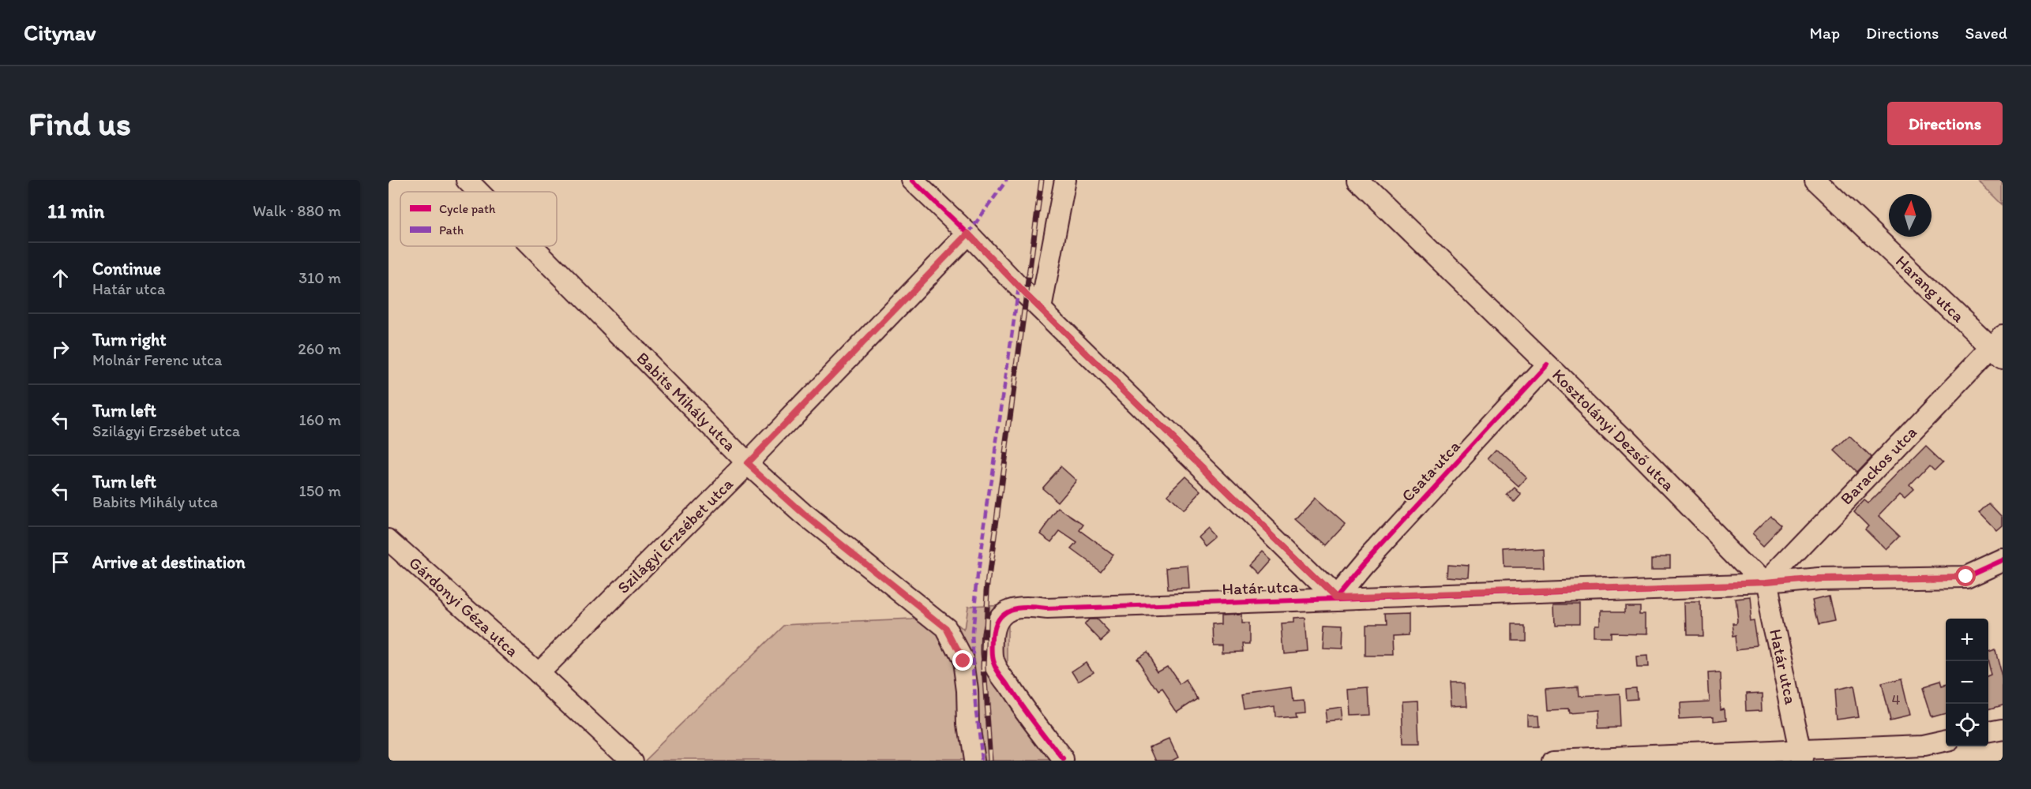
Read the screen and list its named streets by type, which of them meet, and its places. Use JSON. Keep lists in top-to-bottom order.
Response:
{
  "streets": {
    "street": [
      "Harang utca",
      "Babits Mihály utca",
      "Kosztolányi Dezső utca",
      "Barackos utca",
      "Csata utca",
      "Szilágyi Erzsébet utca",
      "Határ utca",
      "Gárdonyi Géza utca"
    ]
  },
  "crossings": [
    ["Harang utca", "Barackos utca"],
    ["Babits Mihály utca", "Szilágyi Erzsébet utca"],
    ["Kosztolányi Dezső utca", "Barackos utca"],
    ["Kosztolányi Dezső utca", "Csata utca"],
    ["Kosztolányi Dezső utca", "Határ utca"],
    ["Barackos utca", "Határ utca"],
    ["Csata utca", "Határ utca"],
    ["Szilágyi Erzsébet utca", "Gárdonyi Géza utca"]
  ],
  "house_numbers": ["4"],
  "legend": ["Cycle path", "Path"],
  "north": "top",
  "page": {
    "header": "Citynav",
    "nav": ["Map", "Directions", "Saved"],
    "buttons": "Directions",
    "title": "Find us",
    "heading": ["11 min", "Walk · 880 m"],
    "list": [
      ["Continue", "Határ utca", "310 m"],
      ["Turn right", "Molnár Ferenc utca", "260 m"],
      ["Turn left", "Szilágyi Erzsébet utca", "160 m"],
      ["Turn left", "Babits Mihály utca", "150 m"],
      "Arrive at destination"
    ],
    "map_buttons": ["+", "−"]
  }
}
